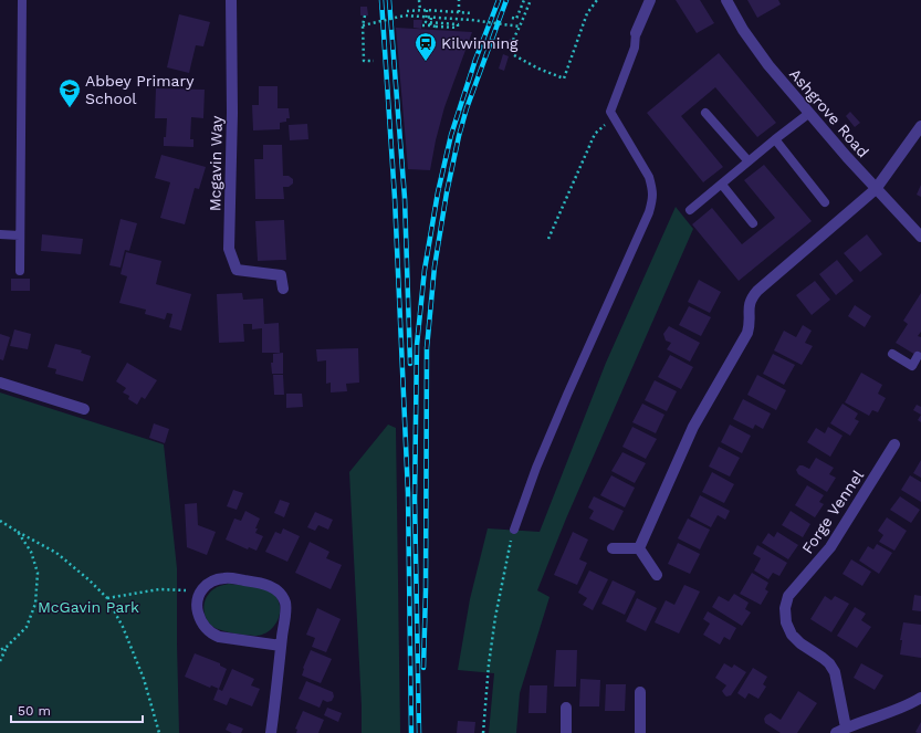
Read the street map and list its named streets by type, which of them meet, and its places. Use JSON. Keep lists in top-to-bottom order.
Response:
{
  "streets": {
    "street": ["Ashgrove Road", "Mcgavin Way", "Forge Vennel"]
  },
  "parks": ["McGavin Park"],
  "places": {
    "station": ["Kilwinning"],
    "school or university": ["Abbey Primary School"]
  },
  "scale_bar": "50 m"
}
